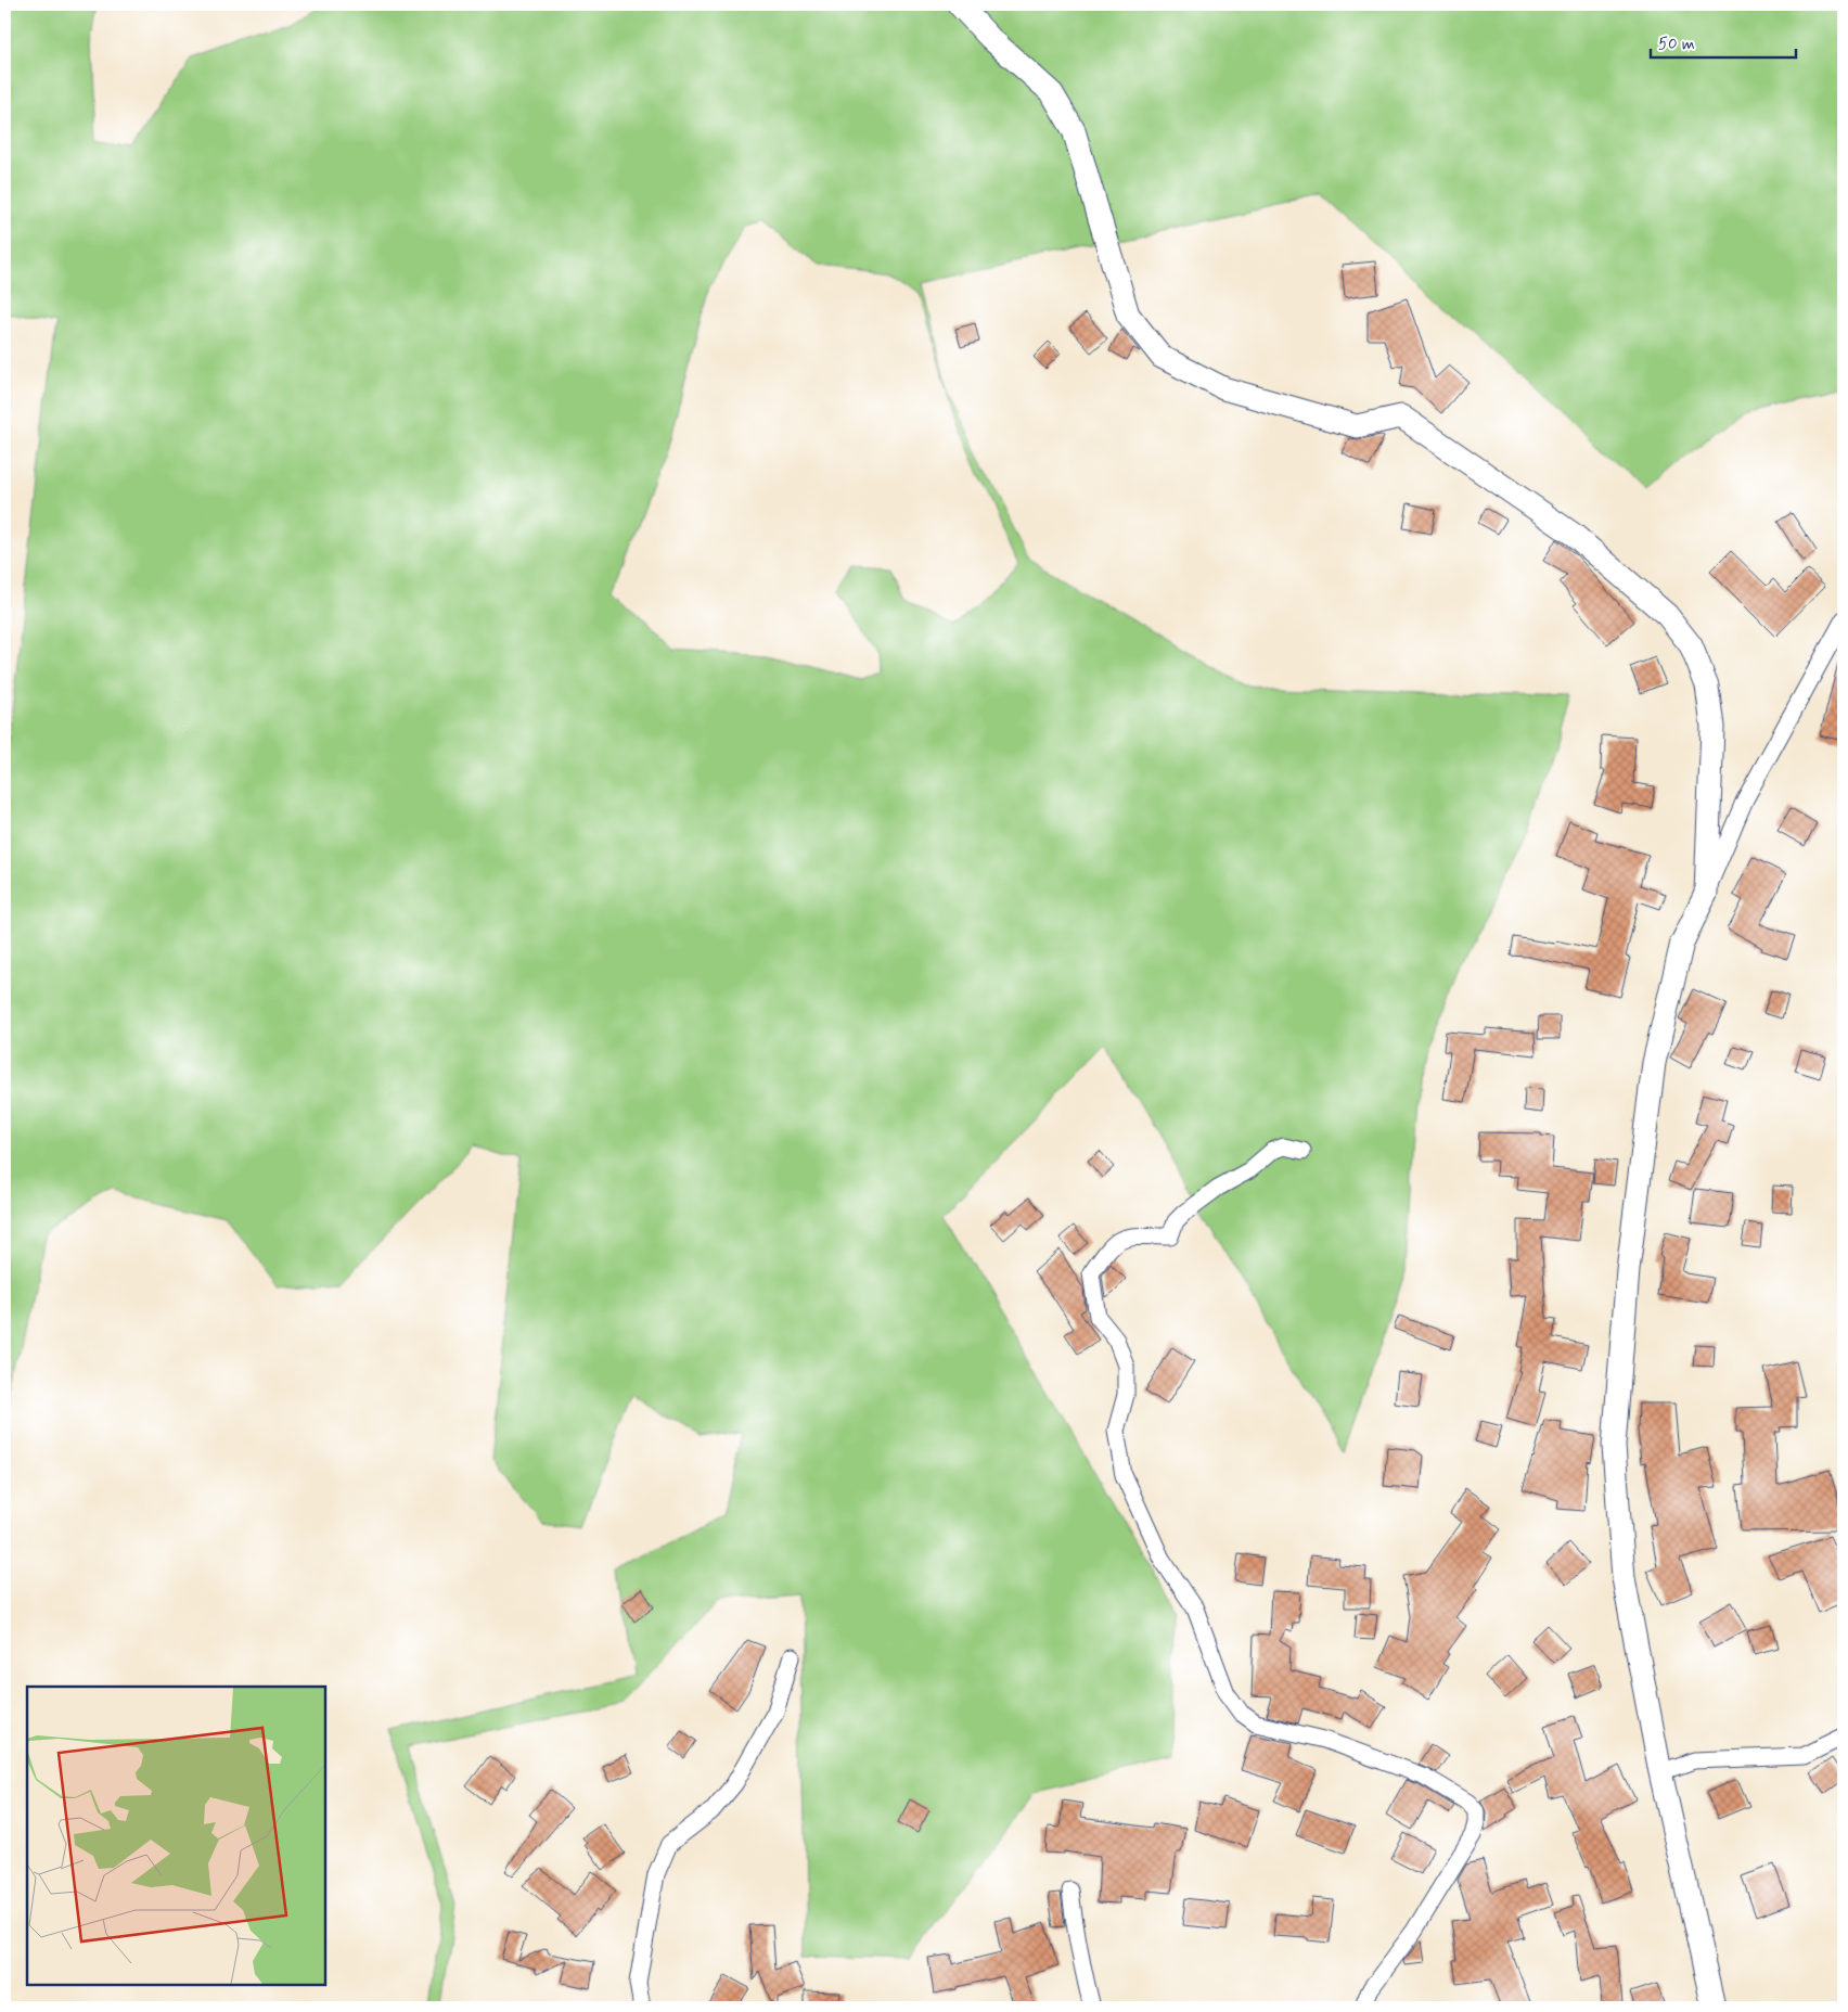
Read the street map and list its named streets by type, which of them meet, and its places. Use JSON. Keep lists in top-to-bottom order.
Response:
{
  "scale_bar": "50 m"
}
